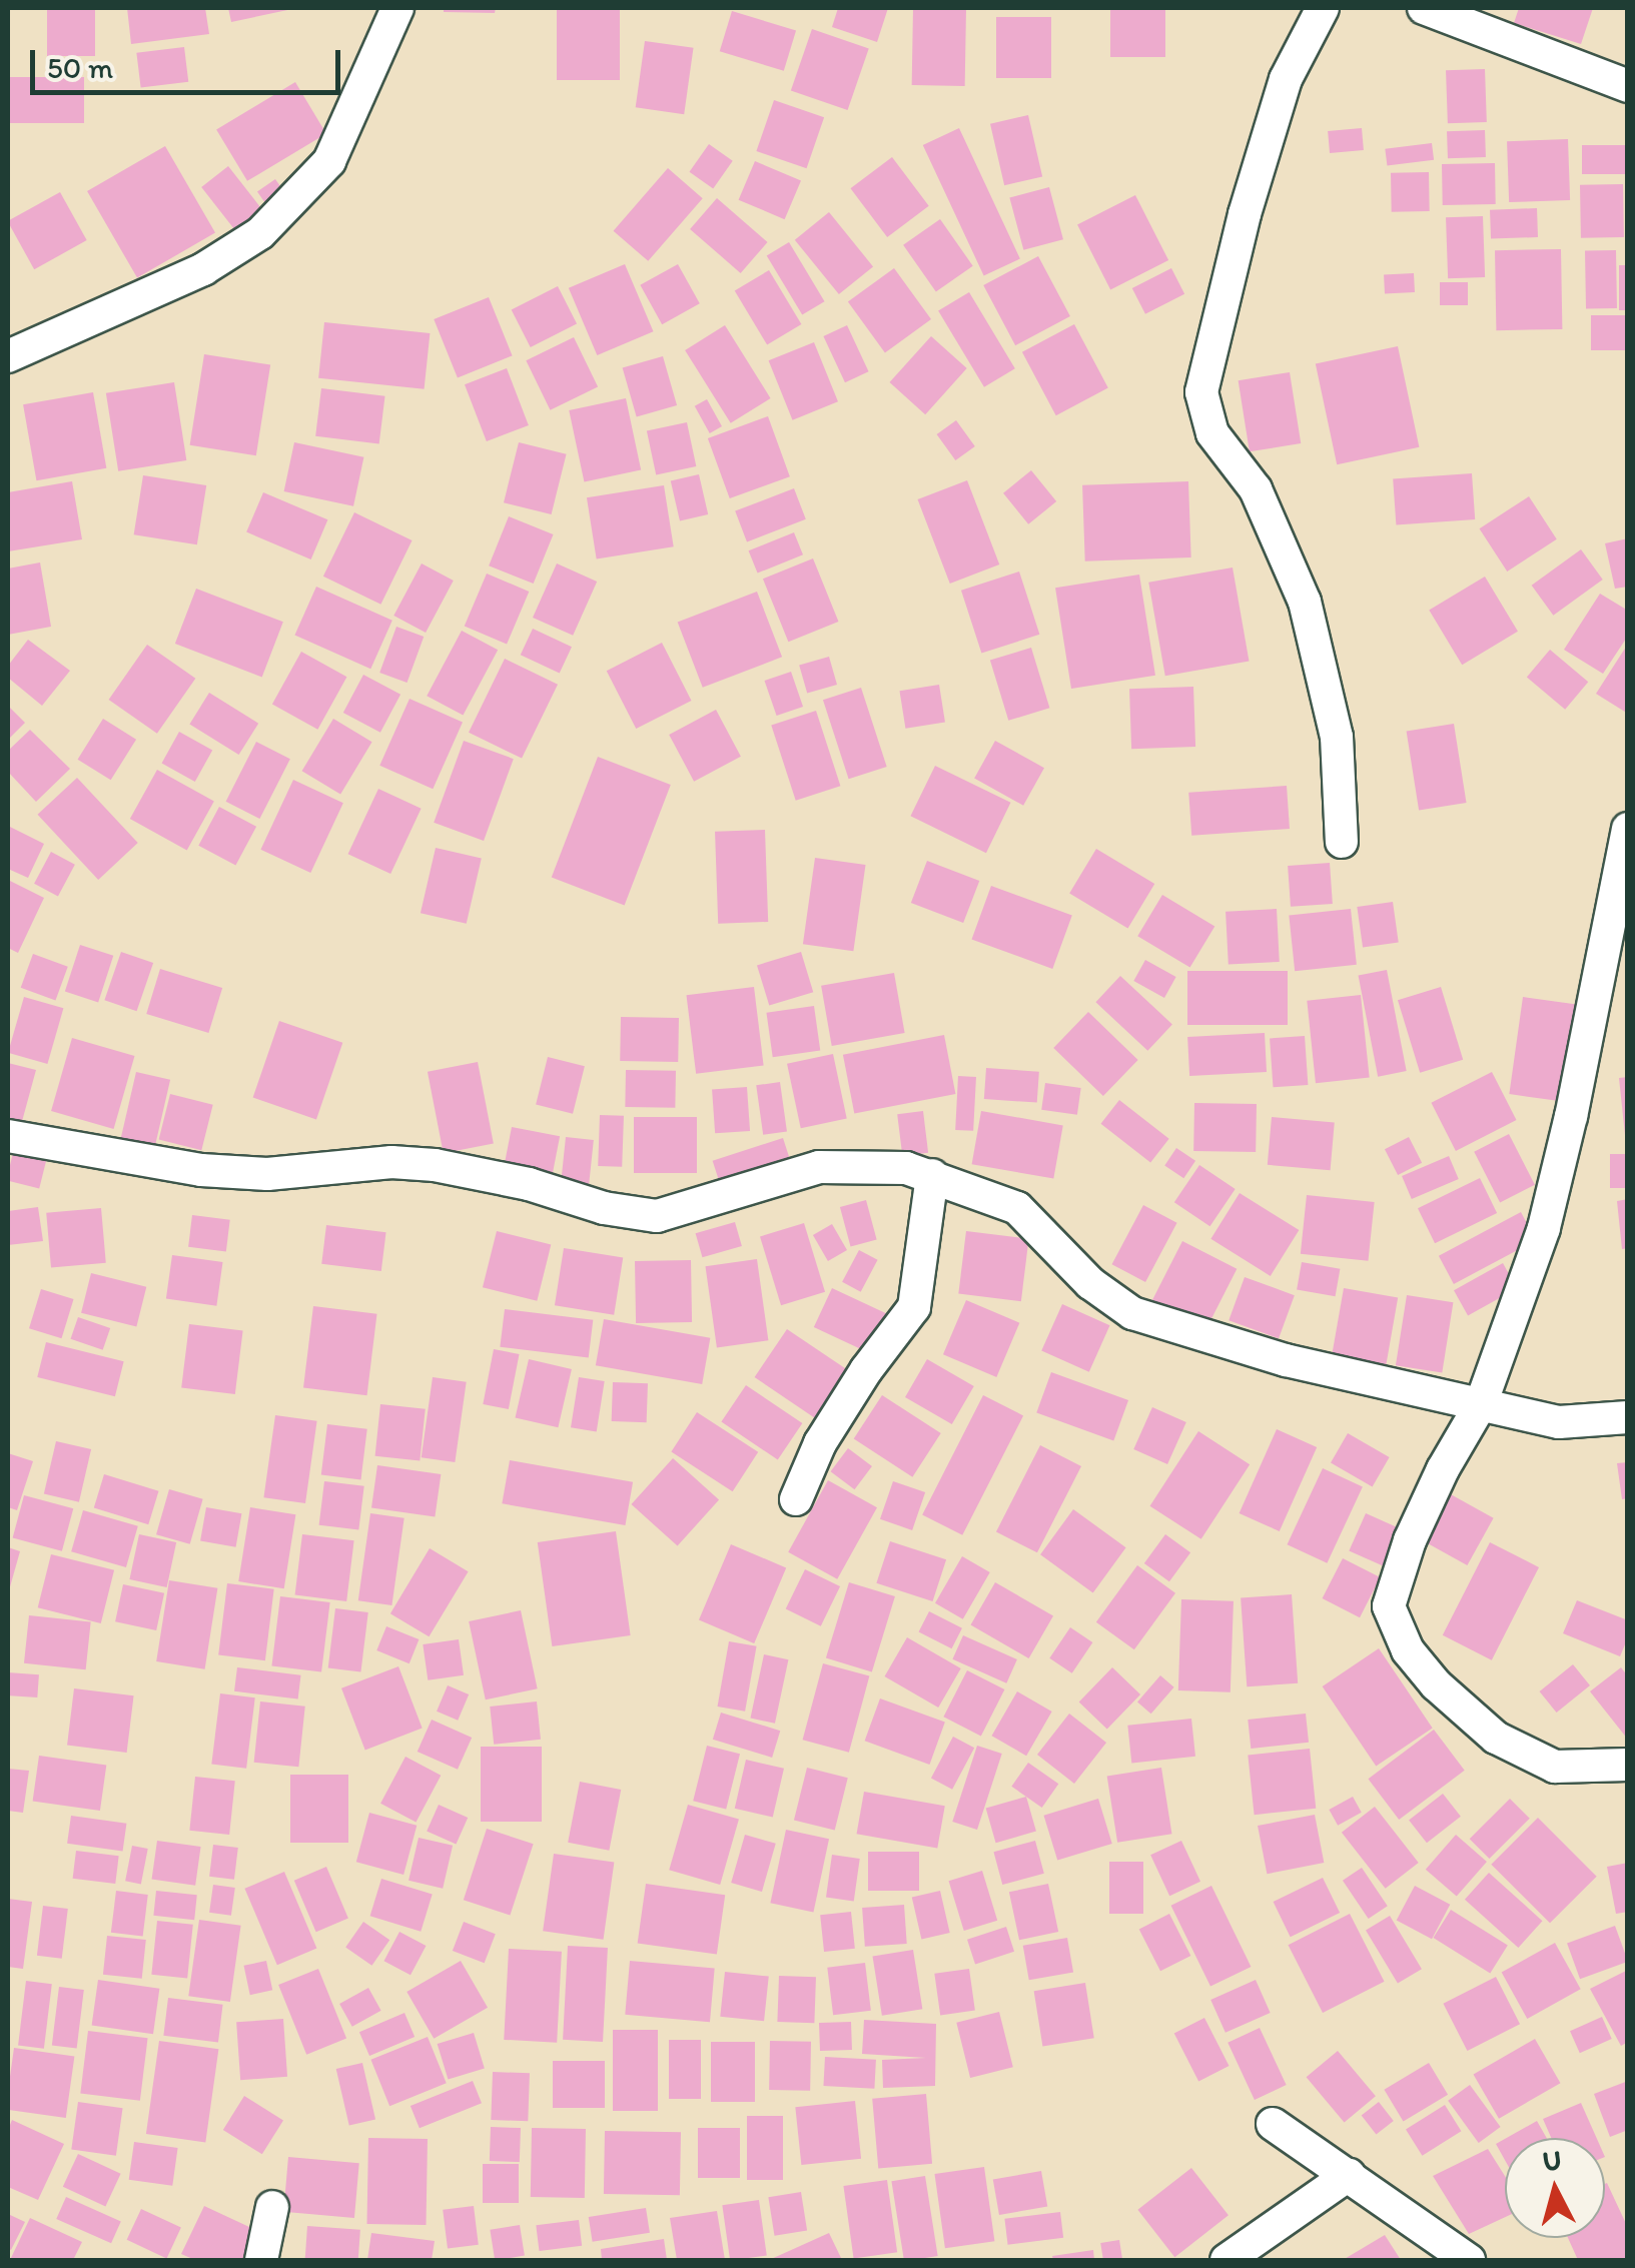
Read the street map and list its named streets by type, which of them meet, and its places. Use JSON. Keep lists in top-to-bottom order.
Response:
{
  "scale_bar": "50 m",
  "north": "top"
}
